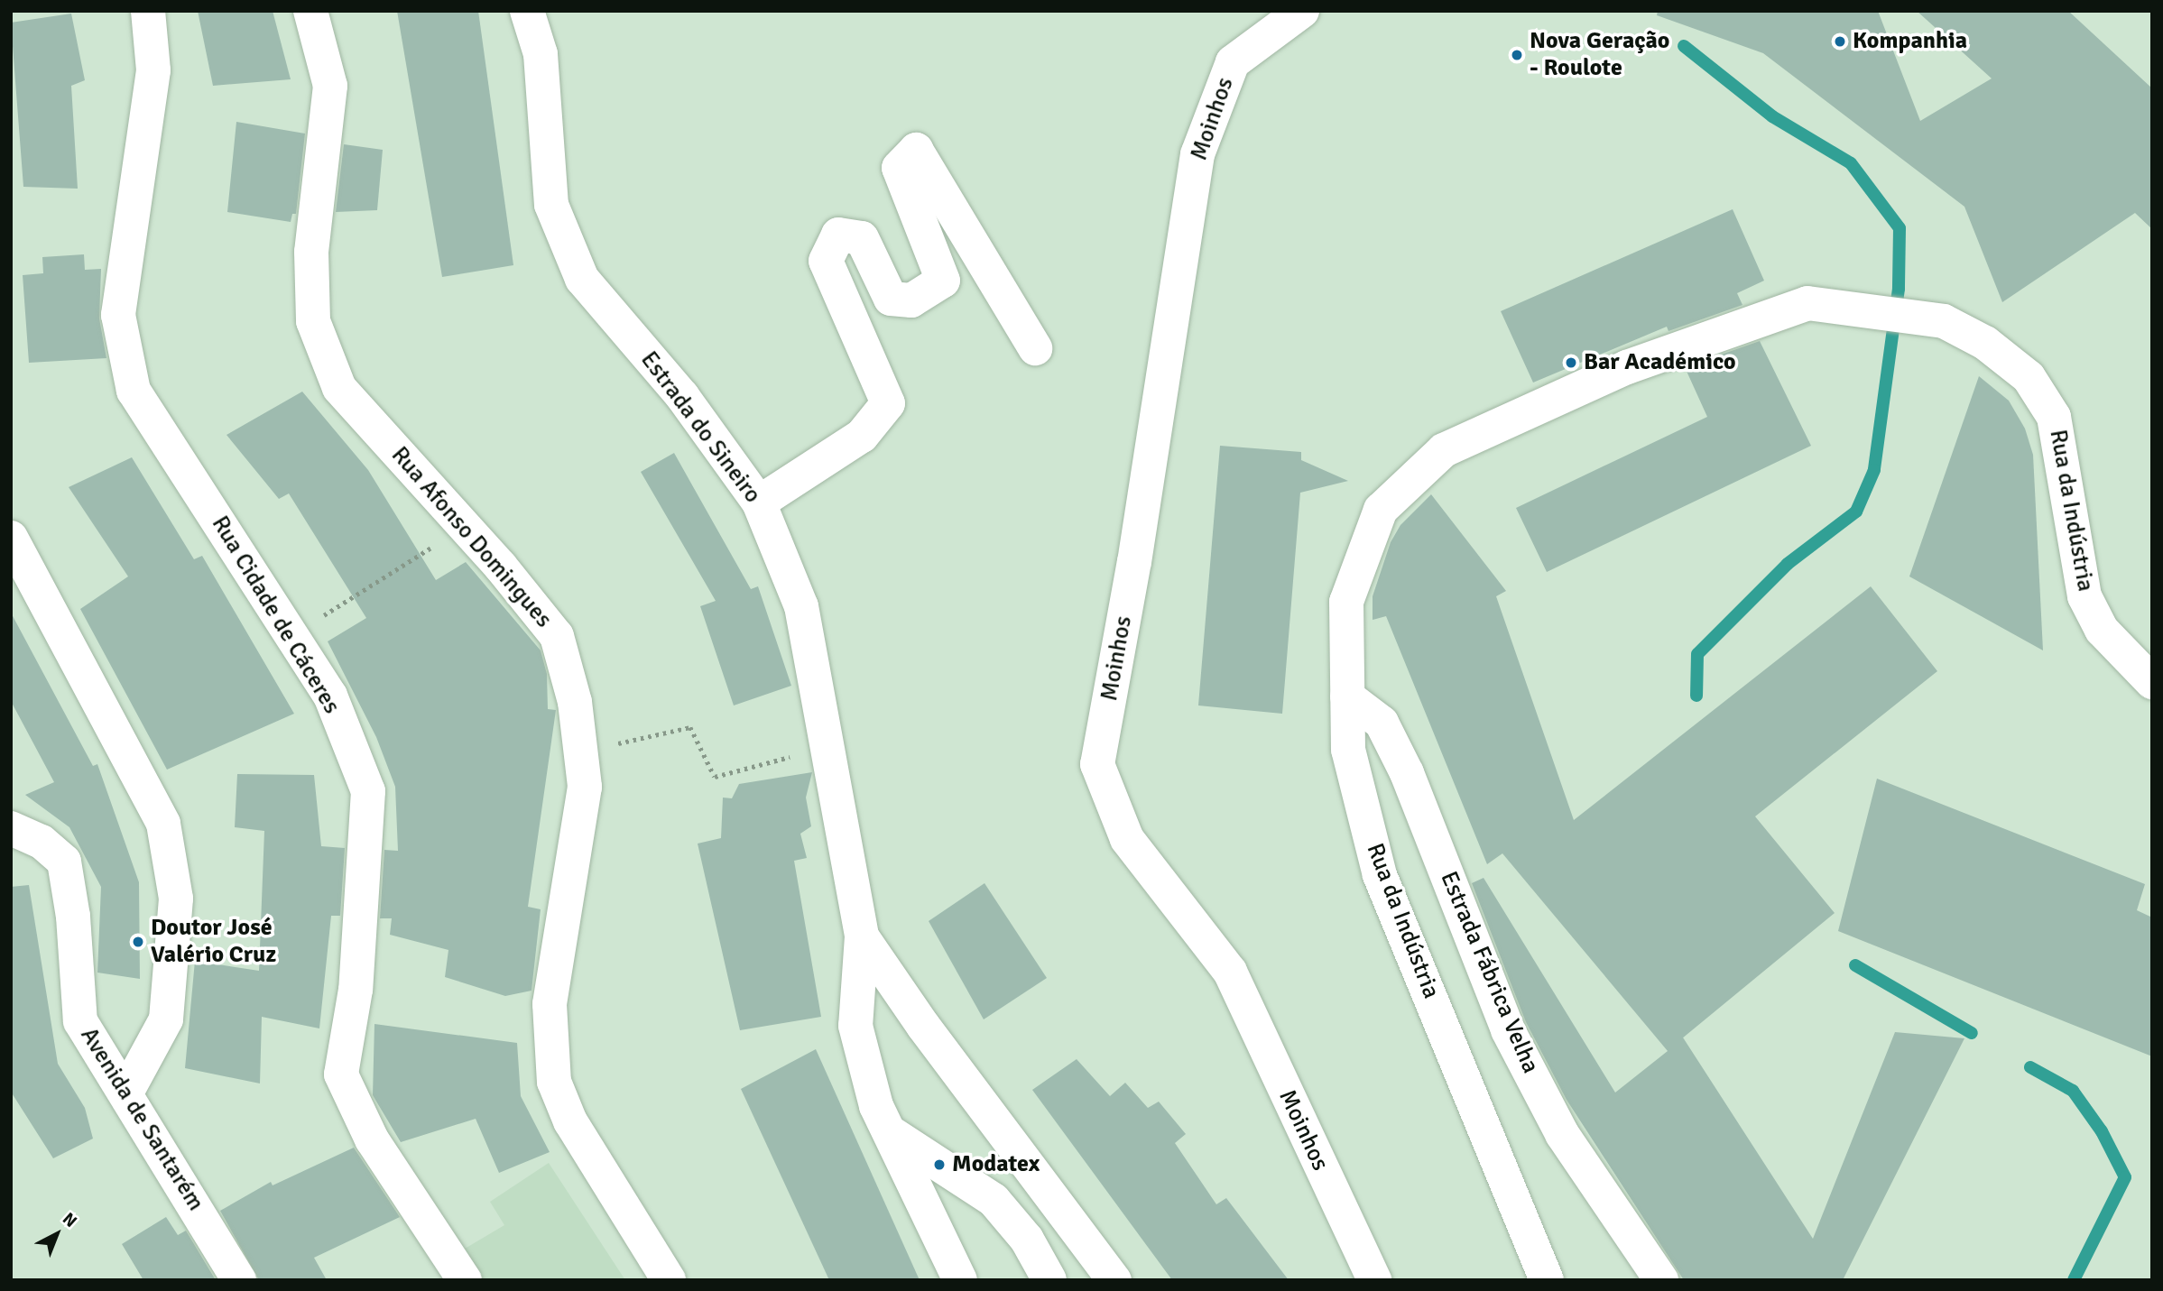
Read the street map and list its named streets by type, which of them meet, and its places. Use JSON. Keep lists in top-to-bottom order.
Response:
{
  "streets": {
    "street": [
      "Moinhos",
      "Estrada do Sineiro",
      "Rua da Indústria",
      "Rua Afonso Domingues",
      "Rua Cidade de Cáceres",
      "Estrada Fábrica Velha",
      "Avenida de Santarém"
    ]
  },
  "crossings": [
    ["Rua da Indústria", "Estrada Fábrica Velha"]
  ],
  "places": [
    "Kompanhia",
    "Nova Geração - Roulote",
    "Bar Académico",
    "Doutor José Valério Cruz",
    "Modatex"
  ],
  "north": "top right"
}
